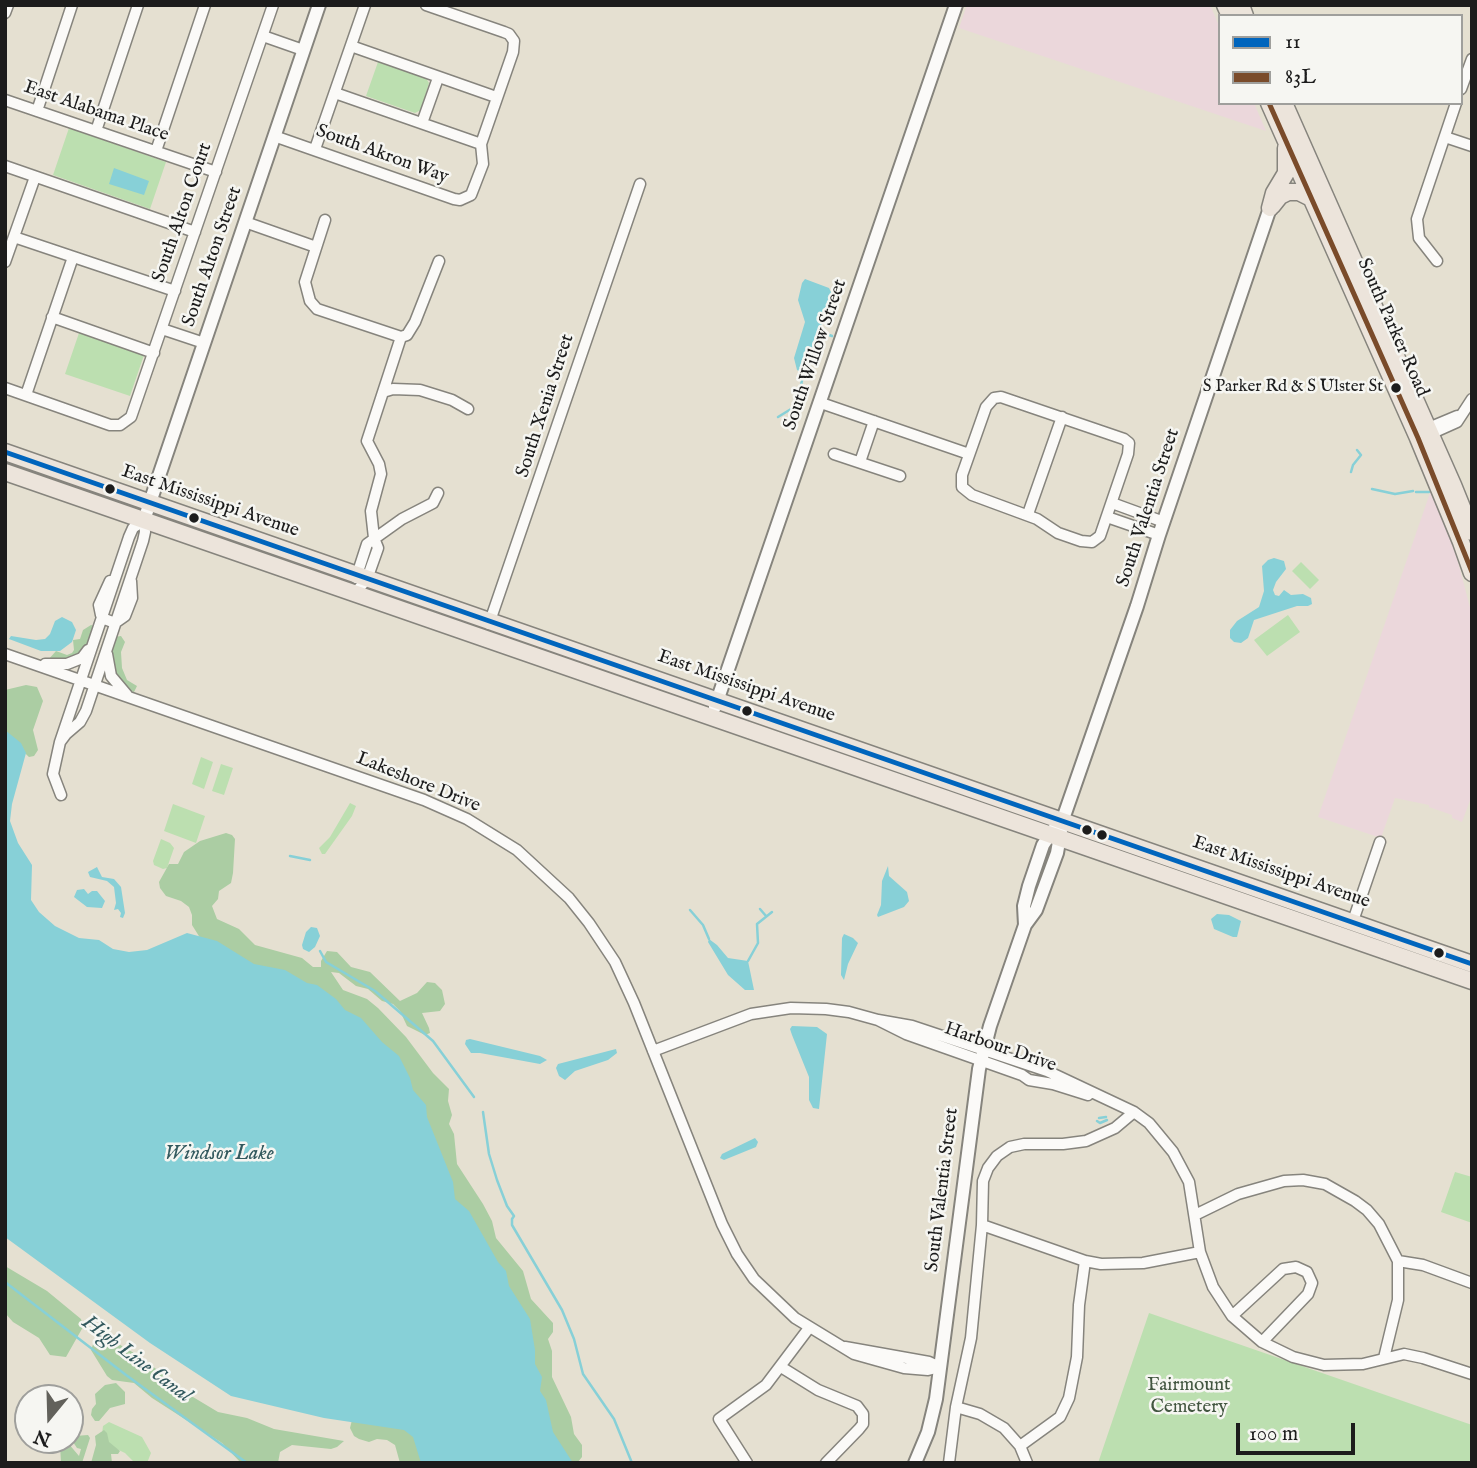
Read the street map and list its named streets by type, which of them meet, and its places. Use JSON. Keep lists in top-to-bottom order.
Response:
{
  "streets": {
    "main road": ["South Parker Road", "East Mississippi Avenue"],
    "street": [
      "East Alabama Place",
      "South Akron Way",
      "South Alton Court",
      "South Alton Street",
      "South Willow Street",
      "South Xenia Street",
      "South Valentia Street",
      "Lakeshore Drive",
      "Harbour Drive"
    ]
  },
  "crossings": [
    ["East Alabama Place", "South Alton Court"],
    ["South Akron Way", "South Alton Street"],
    ["South Alton Street", "East Mississippi Avenue"],
    ["South Alton Street", "Lakeshore Drive"],
    ["South Willow Street", "East Mississippi Avenue"],
    ["South Xenia Street", "East Mississippi Avenue"],
    ["East Mississippi Avenue", "South Valentia Street"],
    ["South Valentia Street", "Lakeshore Drive"],
    ["South Valentia Street", "Harbour Drive"],
    ["Lakeshore Drive", "Harbour Drive"]
  ],
  "water": ["Windsor Lake", "High Line Canal"],
  "parks": ["Fairmount Cemetery"],
  "places": ["S Parker Rd & S Ulster St"],
  "lines": ["transit line 83L", "transit line 11"],
  "legend": ["11", "83L"],
  "scale_bar": "100 m",
  "north": "bottom"
}
